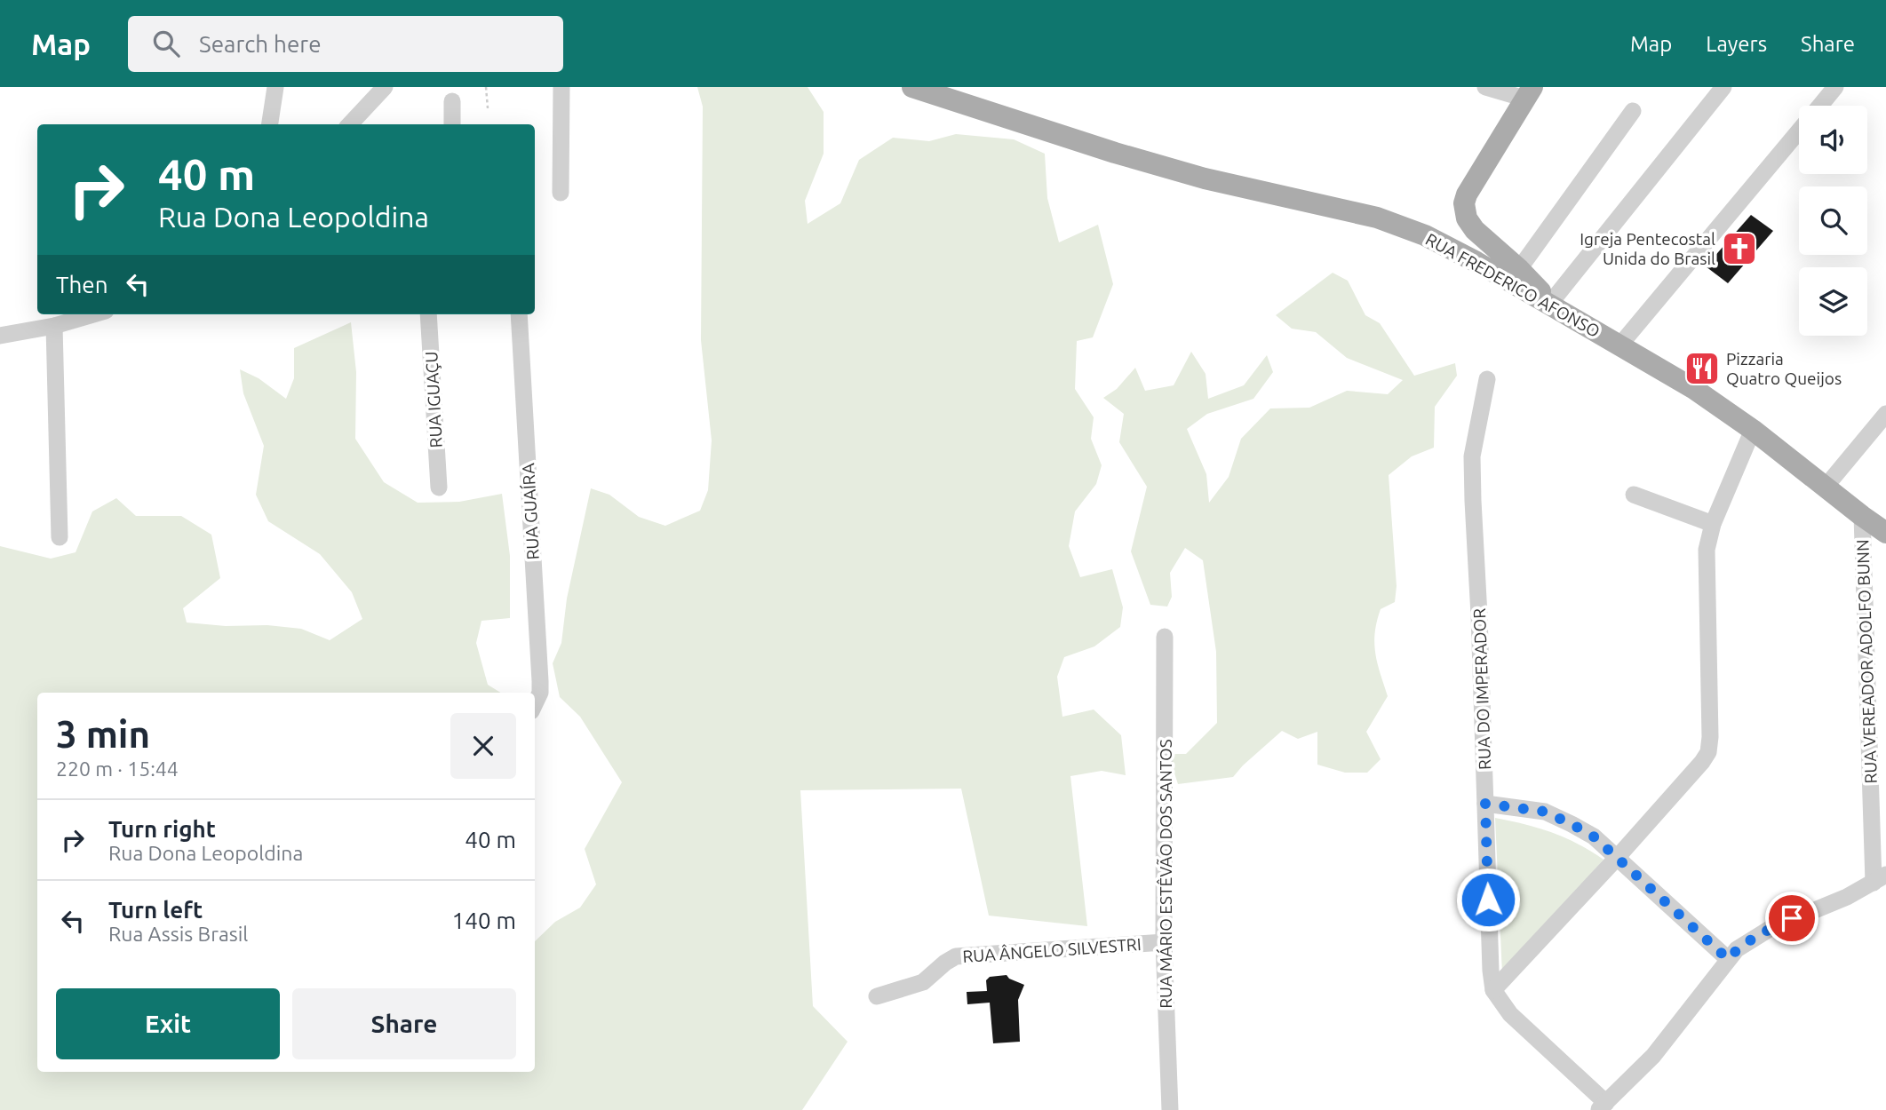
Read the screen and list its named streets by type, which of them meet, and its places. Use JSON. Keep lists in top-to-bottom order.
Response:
{
  "streets": {
    "main road": ["RUA FREDERICO AFONSO"],
    "street": [
      "RUA IGUAÇU",
      "RUA GUAÍRA",
      "RUA VEREADOR ADOLFO BUNN",
      "RUA DO IMPERADOR",
      "RUA MÁRIO ESTÊVÃO DOS SANTOS",
      "RUA ÂNGELO SILVESTRI"
    ]
  },
  "crossings": [
    ["RUA FREDERICO AFONSO", "RUA VEREADOR ADOLFO BUNN"],
    ["RUA MÁRIO ESTÊVÃO DOS SANTOS", "RUA ÂNGELO SILVESTRI"]
  ],
  "places": {
    "church": ["Igreja Pentecostal Unida do Brasil"],
    "restaurant": ["Pizzaria Quatro Queijos"]
  },
  "page": {
    "header": "Map",
    "search": "Search here",
    "nav": ["Map", "Layers", "Share"],
    "turn": ["40 m", "Rua Dona Leopoldina"],
    "then": "Then",
    "heading": ["3 min", "220 m · 15:44"],
    "list": [
      {
        "name": "Turn right",
        "note": "Rua Dona Leopoldina",
        "value": "40 m"
      },
      {
        "name": "Turn left",
        "note": "Rua Assis Brasil",
        "value": "140 m"
      }
    ],
    "buttons": ["Exit", "Share"]
  }
}
